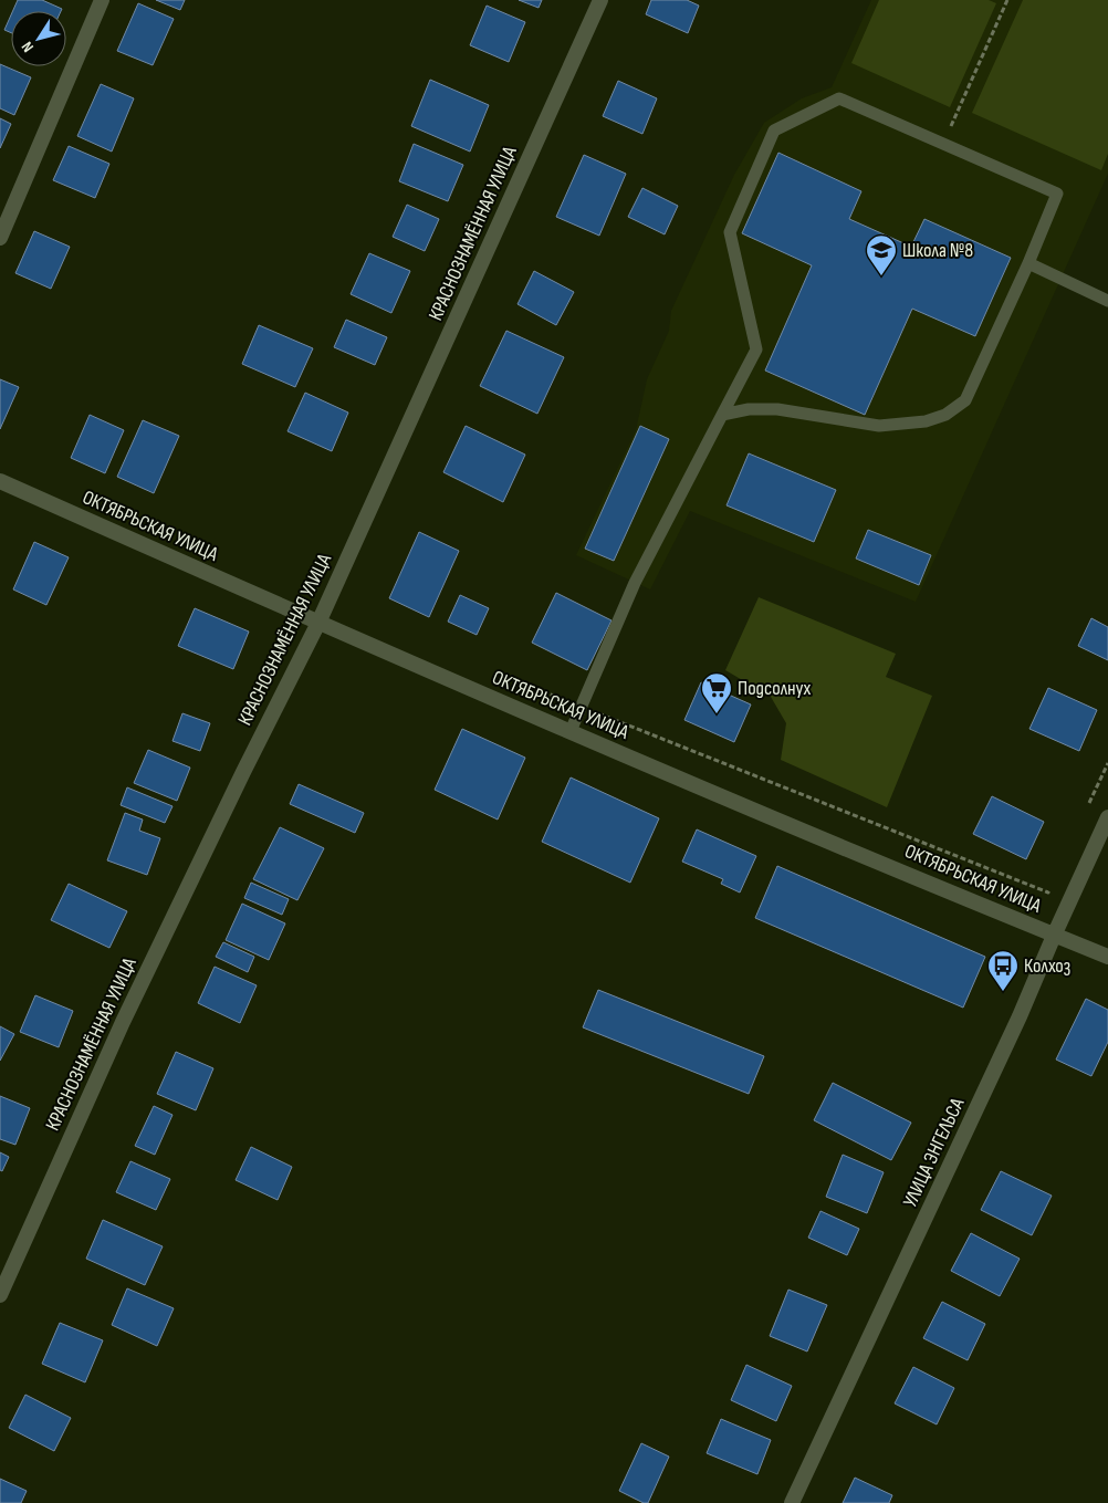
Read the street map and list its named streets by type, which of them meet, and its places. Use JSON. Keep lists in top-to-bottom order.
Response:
{
  "streets": {
    "street": ["КРАСНОЗНАМЁННАЯ УЛИЦА", "ОКТЯБРЬСКАЯ УЛИЦА", "УЛИЦА ЭНГЕЛЬСА"]
  },
  "crossings": [
    ["КРАСНОЗНАМЁННАЯ УЛИЦА", "ОКТЯБРЬСКАЯ УЛИЦА"],
    ["ОКТЯБРЬСКАЯ УЛИЦА", "УЛИЦА ЭНГЕЛЬСА"]
  ],
  "places": {
    "school or university": ["Школа №8"],
    "supermarket": ["Подсолнух"],
    "bus stop": ["Колхоз"]
  },
  "north": "bottom left"
}
